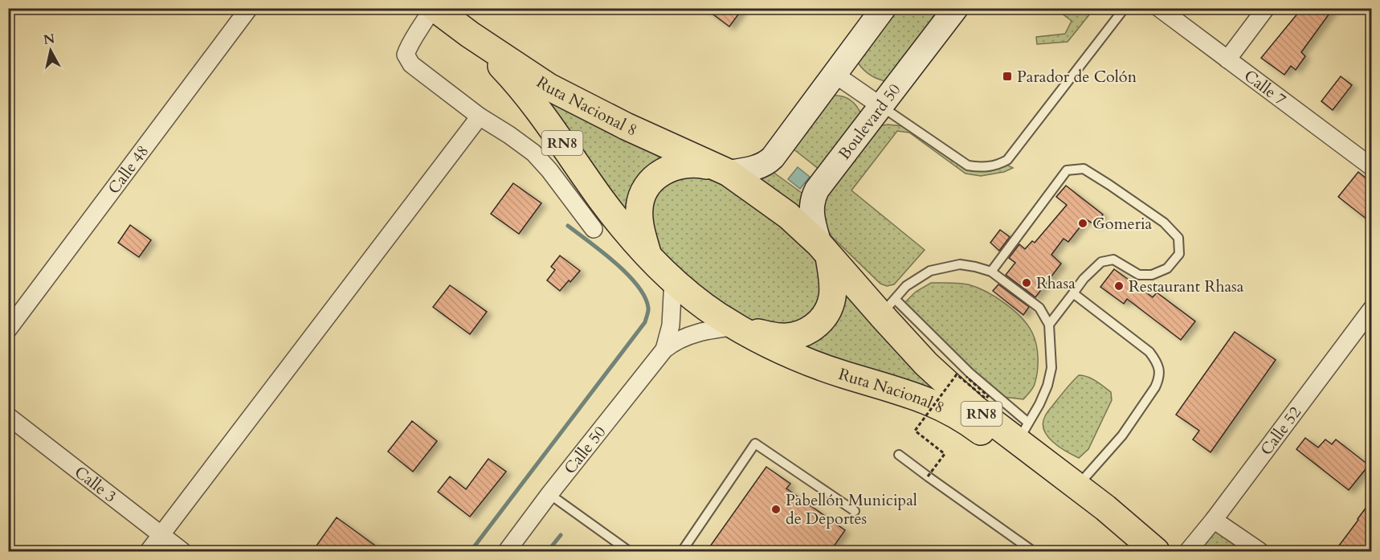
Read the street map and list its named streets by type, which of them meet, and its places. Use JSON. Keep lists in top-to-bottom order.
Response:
{
  "streets": {
    "highway": ["Ruta Nacional 8", "RN8"],
    "main road": ["Boulevard 50"],
    "street": [
      "Calle 7",
      "Calle 48",
      "Calle 52",
      "Calle 50",
      "Calle 3"
    ]
  },
  "crossings": [
    ["Ruta Nacional 8", "Boulevard 50"],
    ["Ruta Nacional 8", "Calle 50"]
  ],
  "places": {
    "transit": ["Parador de Colón"],
    "other": [
      "Gomeria",
      "Rhasa",
      "Restaurant Rhasa",
      "Pabellón Municipal de Deportes"
    ]
  },
  "north": "top"
}
